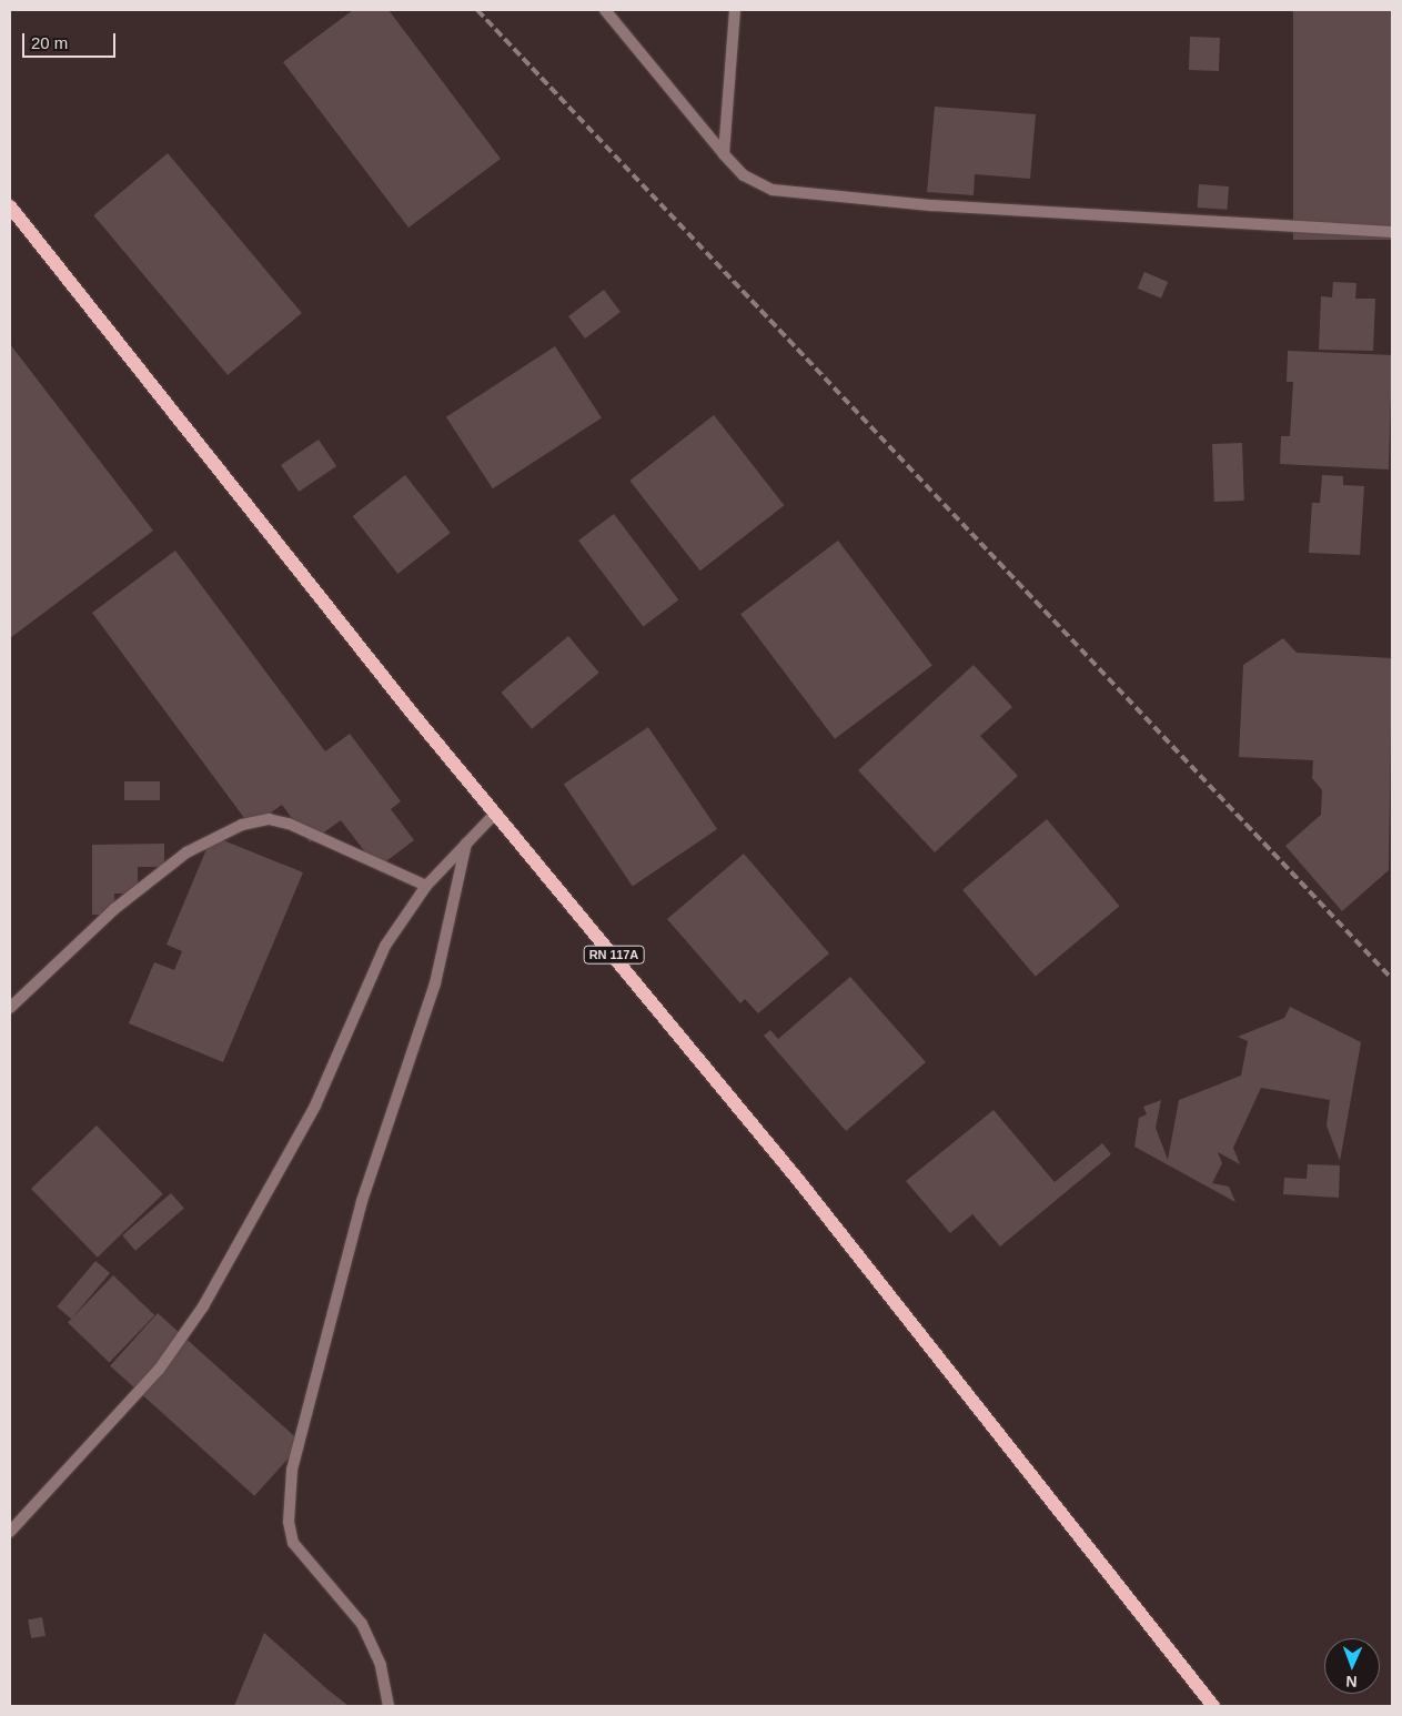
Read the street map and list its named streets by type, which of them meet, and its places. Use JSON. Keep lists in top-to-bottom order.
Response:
{
  "streets": {
    "main road": ["RN 117A"]
  },
  "scale_bar": "20 m",
  "north": "bottom"
}
